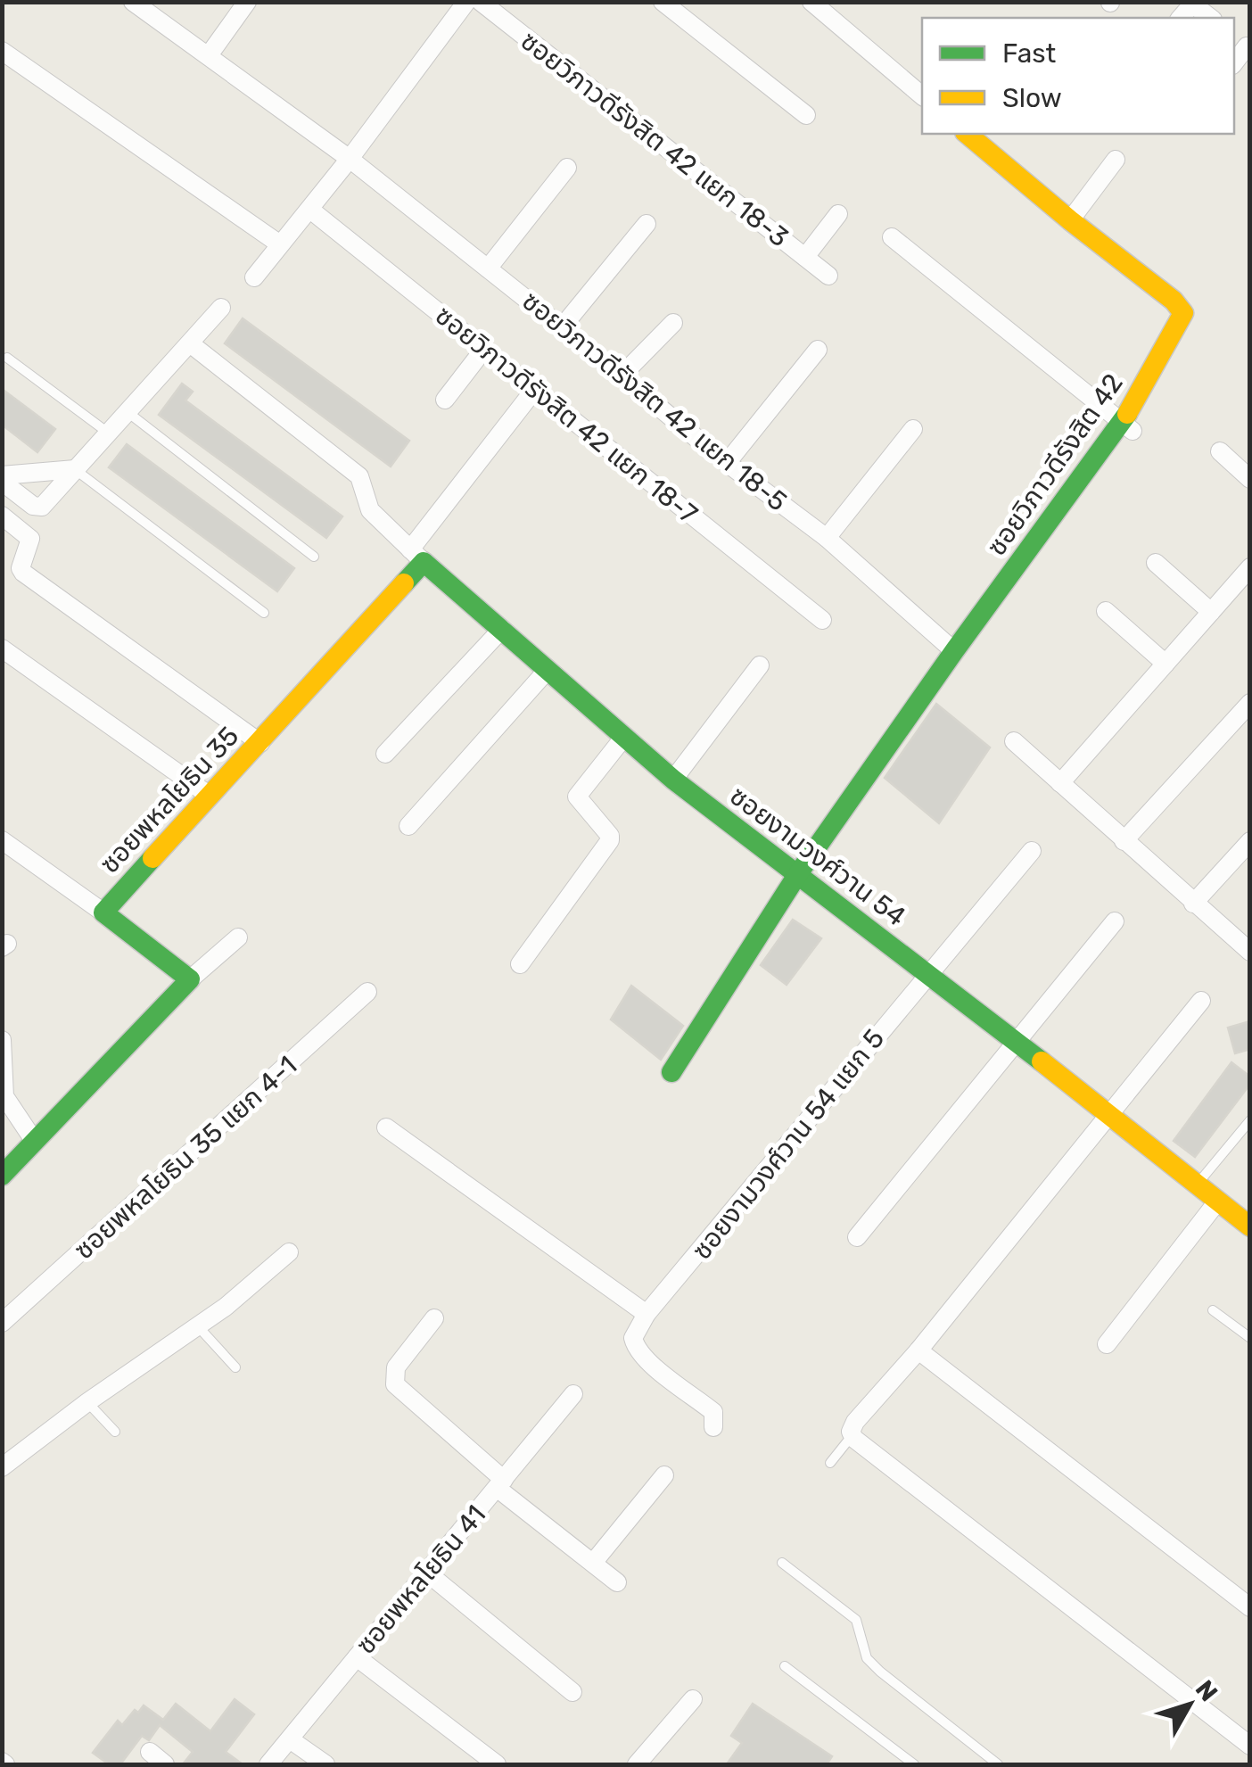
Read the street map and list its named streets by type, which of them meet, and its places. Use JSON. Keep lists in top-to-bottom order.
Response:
{
  "streets": {
    "street": [
      "ซอยวิภาวดีรังสิต 42 แยก 18-3",
      "ซอยวิภาวดีรังสิต 42 แยก 18-5",
      "ซอยวิภาวดีรังสิต 42 แยก 18-7",
      "ซอยวิภาวดีรังสิต 42",
      "ซอยพหลโยธิน 35",
      "ซอยงามวงศ์วาน 54",
      "ซอยงามวงศ์วาน 54 แยก 5",
      "ซอยพหลโยธิน 35 แยก 4-1",
      "ซอยพหลโยธิน 41"
    ]
  },
  "crossings": [
    ["ซอยวิภาวดีรังสิต 42 แยก 18-5", "ซอยวิภาวดีรังสิต 42"],
    ["ซอยวิภาวดีรังสิต 42", "ซอยงามวงศ์วาน 54"],
    ["ซอยพหลโยธิน 35", "ซอยงามวงศ์วาน 54"],
    ["ซอยงามวงศ์วาน 54", "ซอยงามวงศ์วาน 54 แยก 5"]
  ],
  "legend": ["Fast", "Slow"],
  "north": "top right"
}
